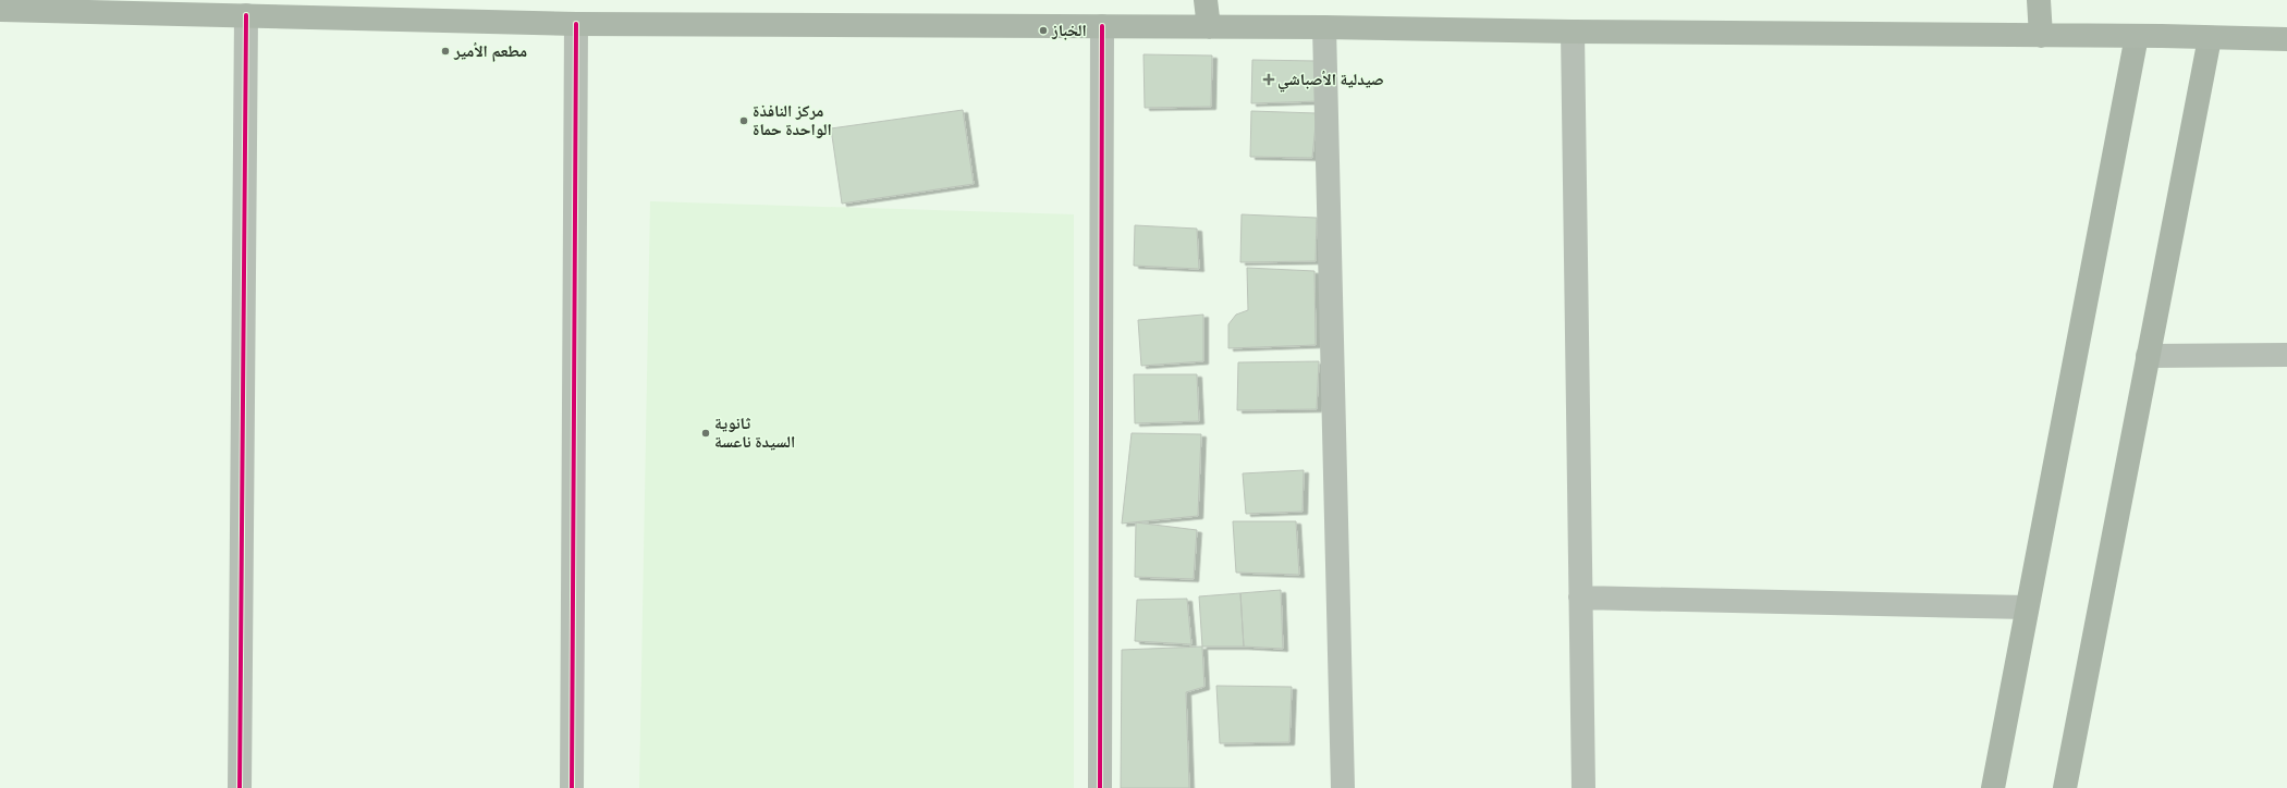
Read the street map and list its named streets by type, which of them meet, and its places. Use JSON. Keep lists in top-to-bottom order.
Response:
{
  "places": {
    "other": [
      "الخباز",
      "مطعم الأمير",
      "مركز النافذة الواحدة حماة",
      "ثانوية السيدة ناعسة"
    ],
    "health": ["صيدلية الأصباشي"]
  }
}
